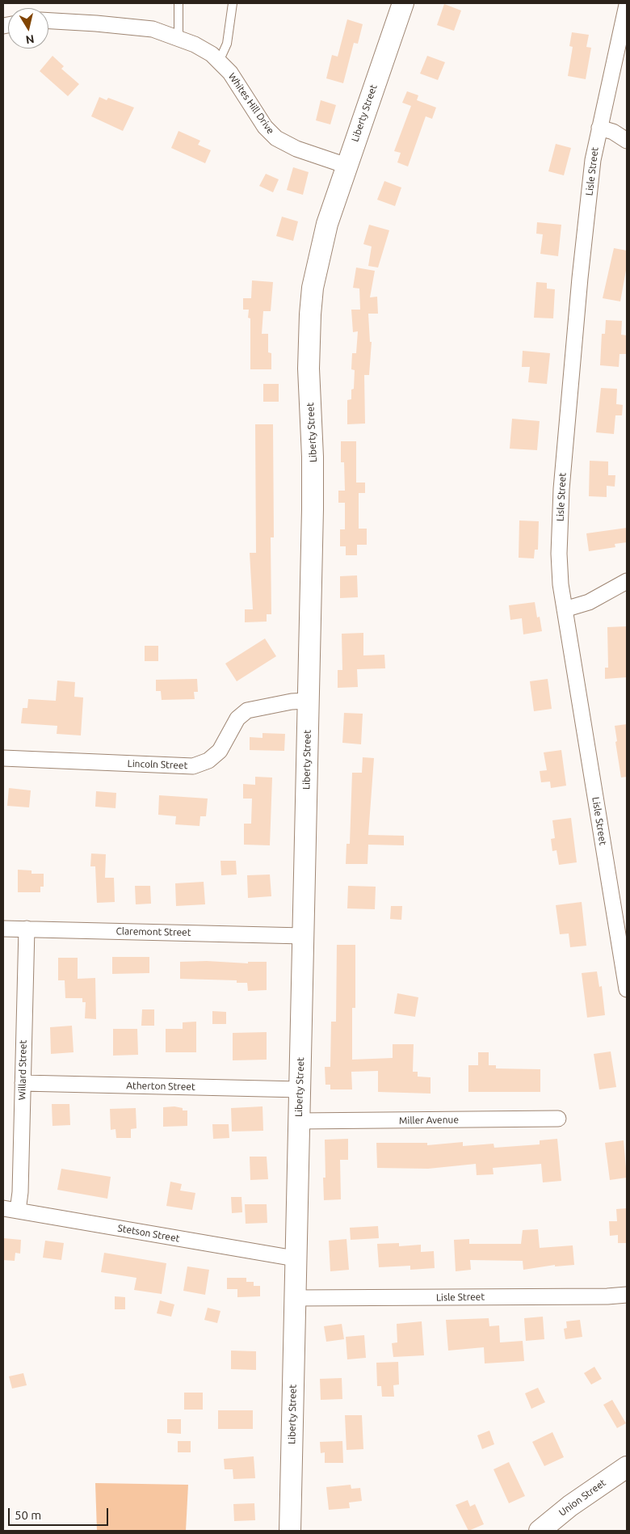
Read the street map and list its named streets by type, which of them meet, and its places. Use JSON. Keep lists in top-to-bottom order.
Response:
{
  "streets": {
    "main road": ["Liberty Street", "Union Street"],
    "street": [
      "Whites Hill Drive",
      "Lisle Street",
      "Lincoln Street",
      "Claremont Street",
      "Willard Street",
      "Atherton Street",
      "Miller Avenue",
      "Stetson Street"
    ]
  },
  "crossings": [
    ["Whites Hill Drive", "Liberty Street"],
    ["Liberty Street", "Lisle Street"],
    ["Liberty Street", "Lincoln Street"],
    ["Liberty Street", "Claremont Street"],
    ["Liberty Street", "Atherton Street"],
    ["Liberty Street", "Miller Avenue"],
    ["Liberty Street", "Stetson Street"],
    ["Claremont Street", "Willard Street"],
    ["Willard Street", "Atherton Street"],
    ["Willard Street", "Stetson Street"]
  ],
  "scale_bar": "50 m",
  "north": "bottom"
}
